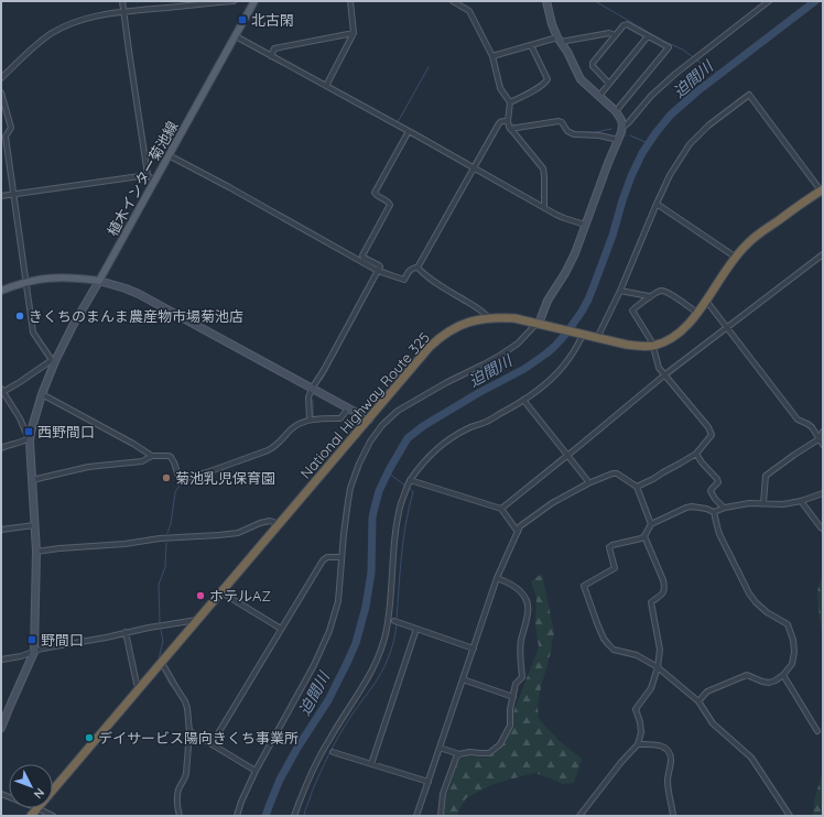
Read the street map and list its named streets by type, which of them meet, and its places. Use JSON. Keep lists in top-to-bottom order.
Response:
{
  "streets": {
    "highway": ["National Highway Route 325"],
    "main road": ["植木インター菊池線"]
  },
  "water": ["迫間川"],
  "places": {
    "transit": ["北古閑", "西野間口", "野間口"],
    "other": [
      "きくちのまんま農産物市場菊池店",
      "菊池乳児保育園",
      "ホテルAZ",
      "デイサービス陽向きくち事業所"
    ]
  },
  "north": "bottom right"
}
